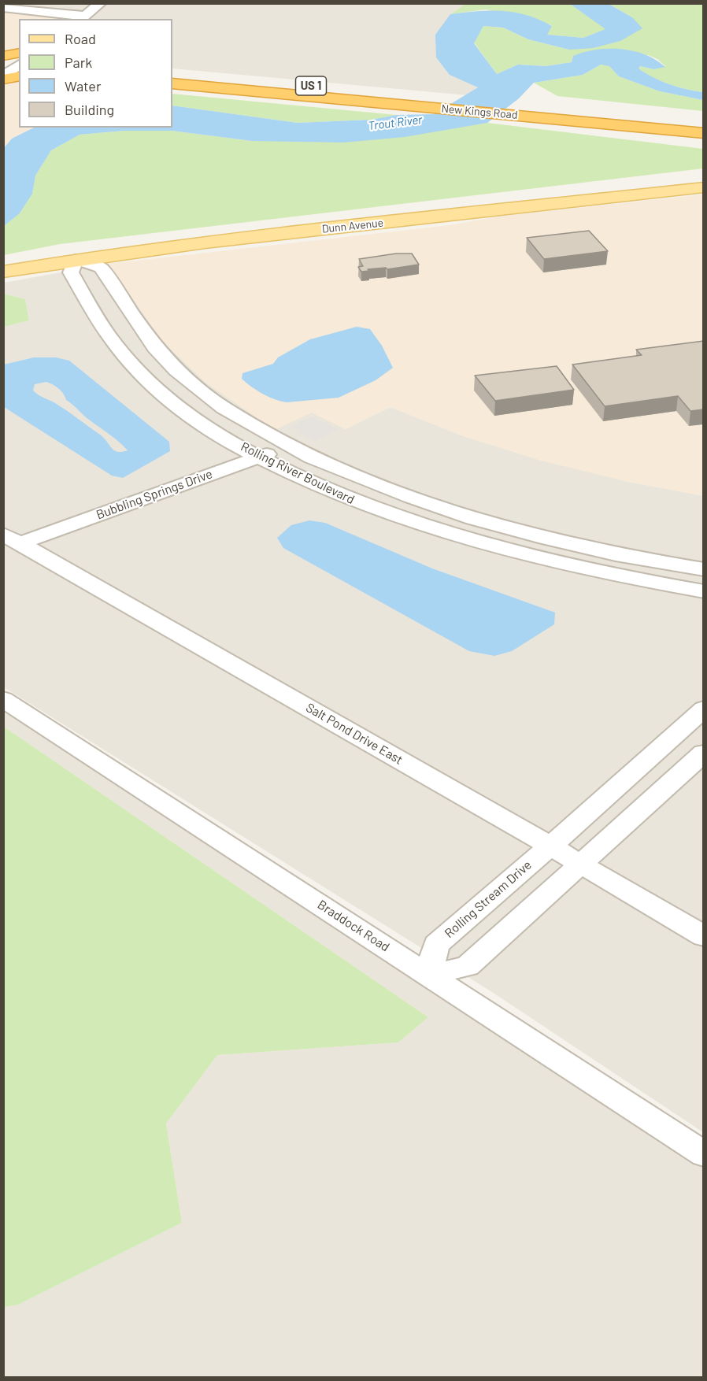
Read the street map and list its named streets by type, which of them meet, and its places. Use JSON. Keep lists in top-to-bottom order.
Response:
{
  "streets": {
    "highway": ["US 1", "New Kings Road"],
    "main road": ["Dunn Avenue"],
    "street": [
      "Rolling River Boulevard",
      "Bubbling Springs Drive",
      "Salt Pond Drive East",
      "Rolling Stream Drive",
      "Braddock Road"
    ]
  },
  "crossings": [
    ["Dunn Avenue", "Rolling River Boulevard"],
    ["Rolling River Boulevard", "Bubbling Springs Drive"],
    ["Bubbling Springs Drive", "Salt Pond Drive East"],
    ["Salt Pond Drive East", "Rolling Stream Drive"],
    ["Rolling Stream Drive", "Braddock Road"]
  ],
  "water": ["Trout River"],
  "legend": [
    "Road",
    "Park",
    "Water",
    "Building"
  ]
}
